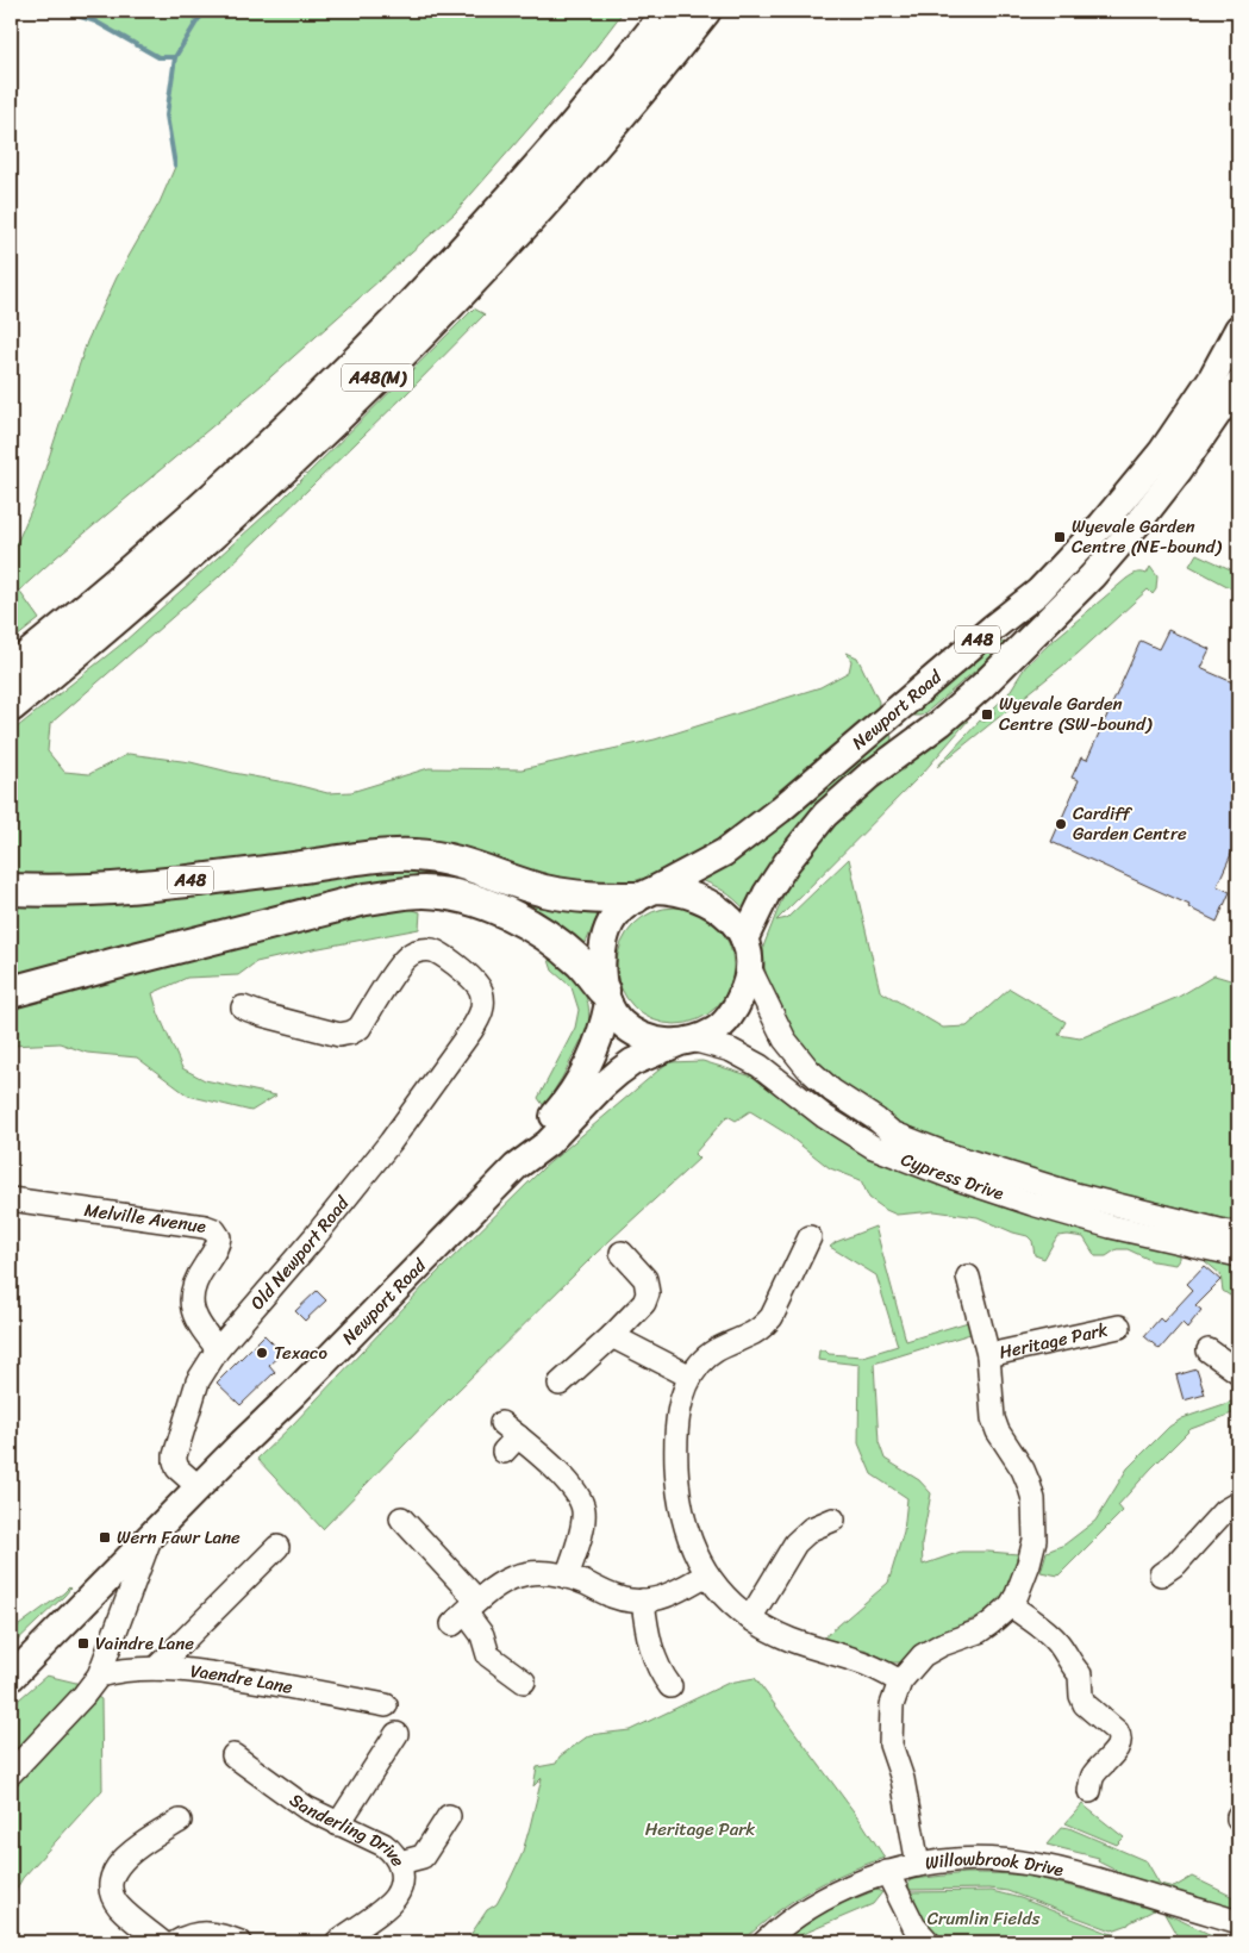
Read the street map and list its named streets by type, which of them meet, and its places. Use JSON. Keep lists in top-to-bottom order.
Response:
{
  "streets": {
    "highway": ["A48(M)", "A48"],
    "main road": ["Newport Road"],
    "street": [
      "Cypress Drive",
      "Melville Avenue",
      "Old Newport Road",
      "Heritage Park",
      "Vaendre Lane",
      "Sanderling Drive",
      "Willowbrook Drive"
    ]
  },
  "crossings": [
    ["A48", "Newport Road"],
    ["A48", "Cypress Drive"],
    ["Newport Road", "Cypress Drive"],
    ["Newport Road", "Old Newport Road"],
    ["Newport Road", "Vaendre Lane"],
    ["Melville Avenue", "Old Newport Road"],
    ["Heritage Park", "Willowbrook Drive"]
  ],
  "parks": ["Heritage Park", "Crumlin Fields"],
  "places": {
    "transit": [
      "Wyevale Garden Centre (NE-bound)",
      "Wyevale Garden Centre (SW-bound)",
      "Wern Fawr Lane",
      "Vaindre Lane"
    ],
    "other": ["Cardiff Garden Centre", "Texaco"]
  }
}
